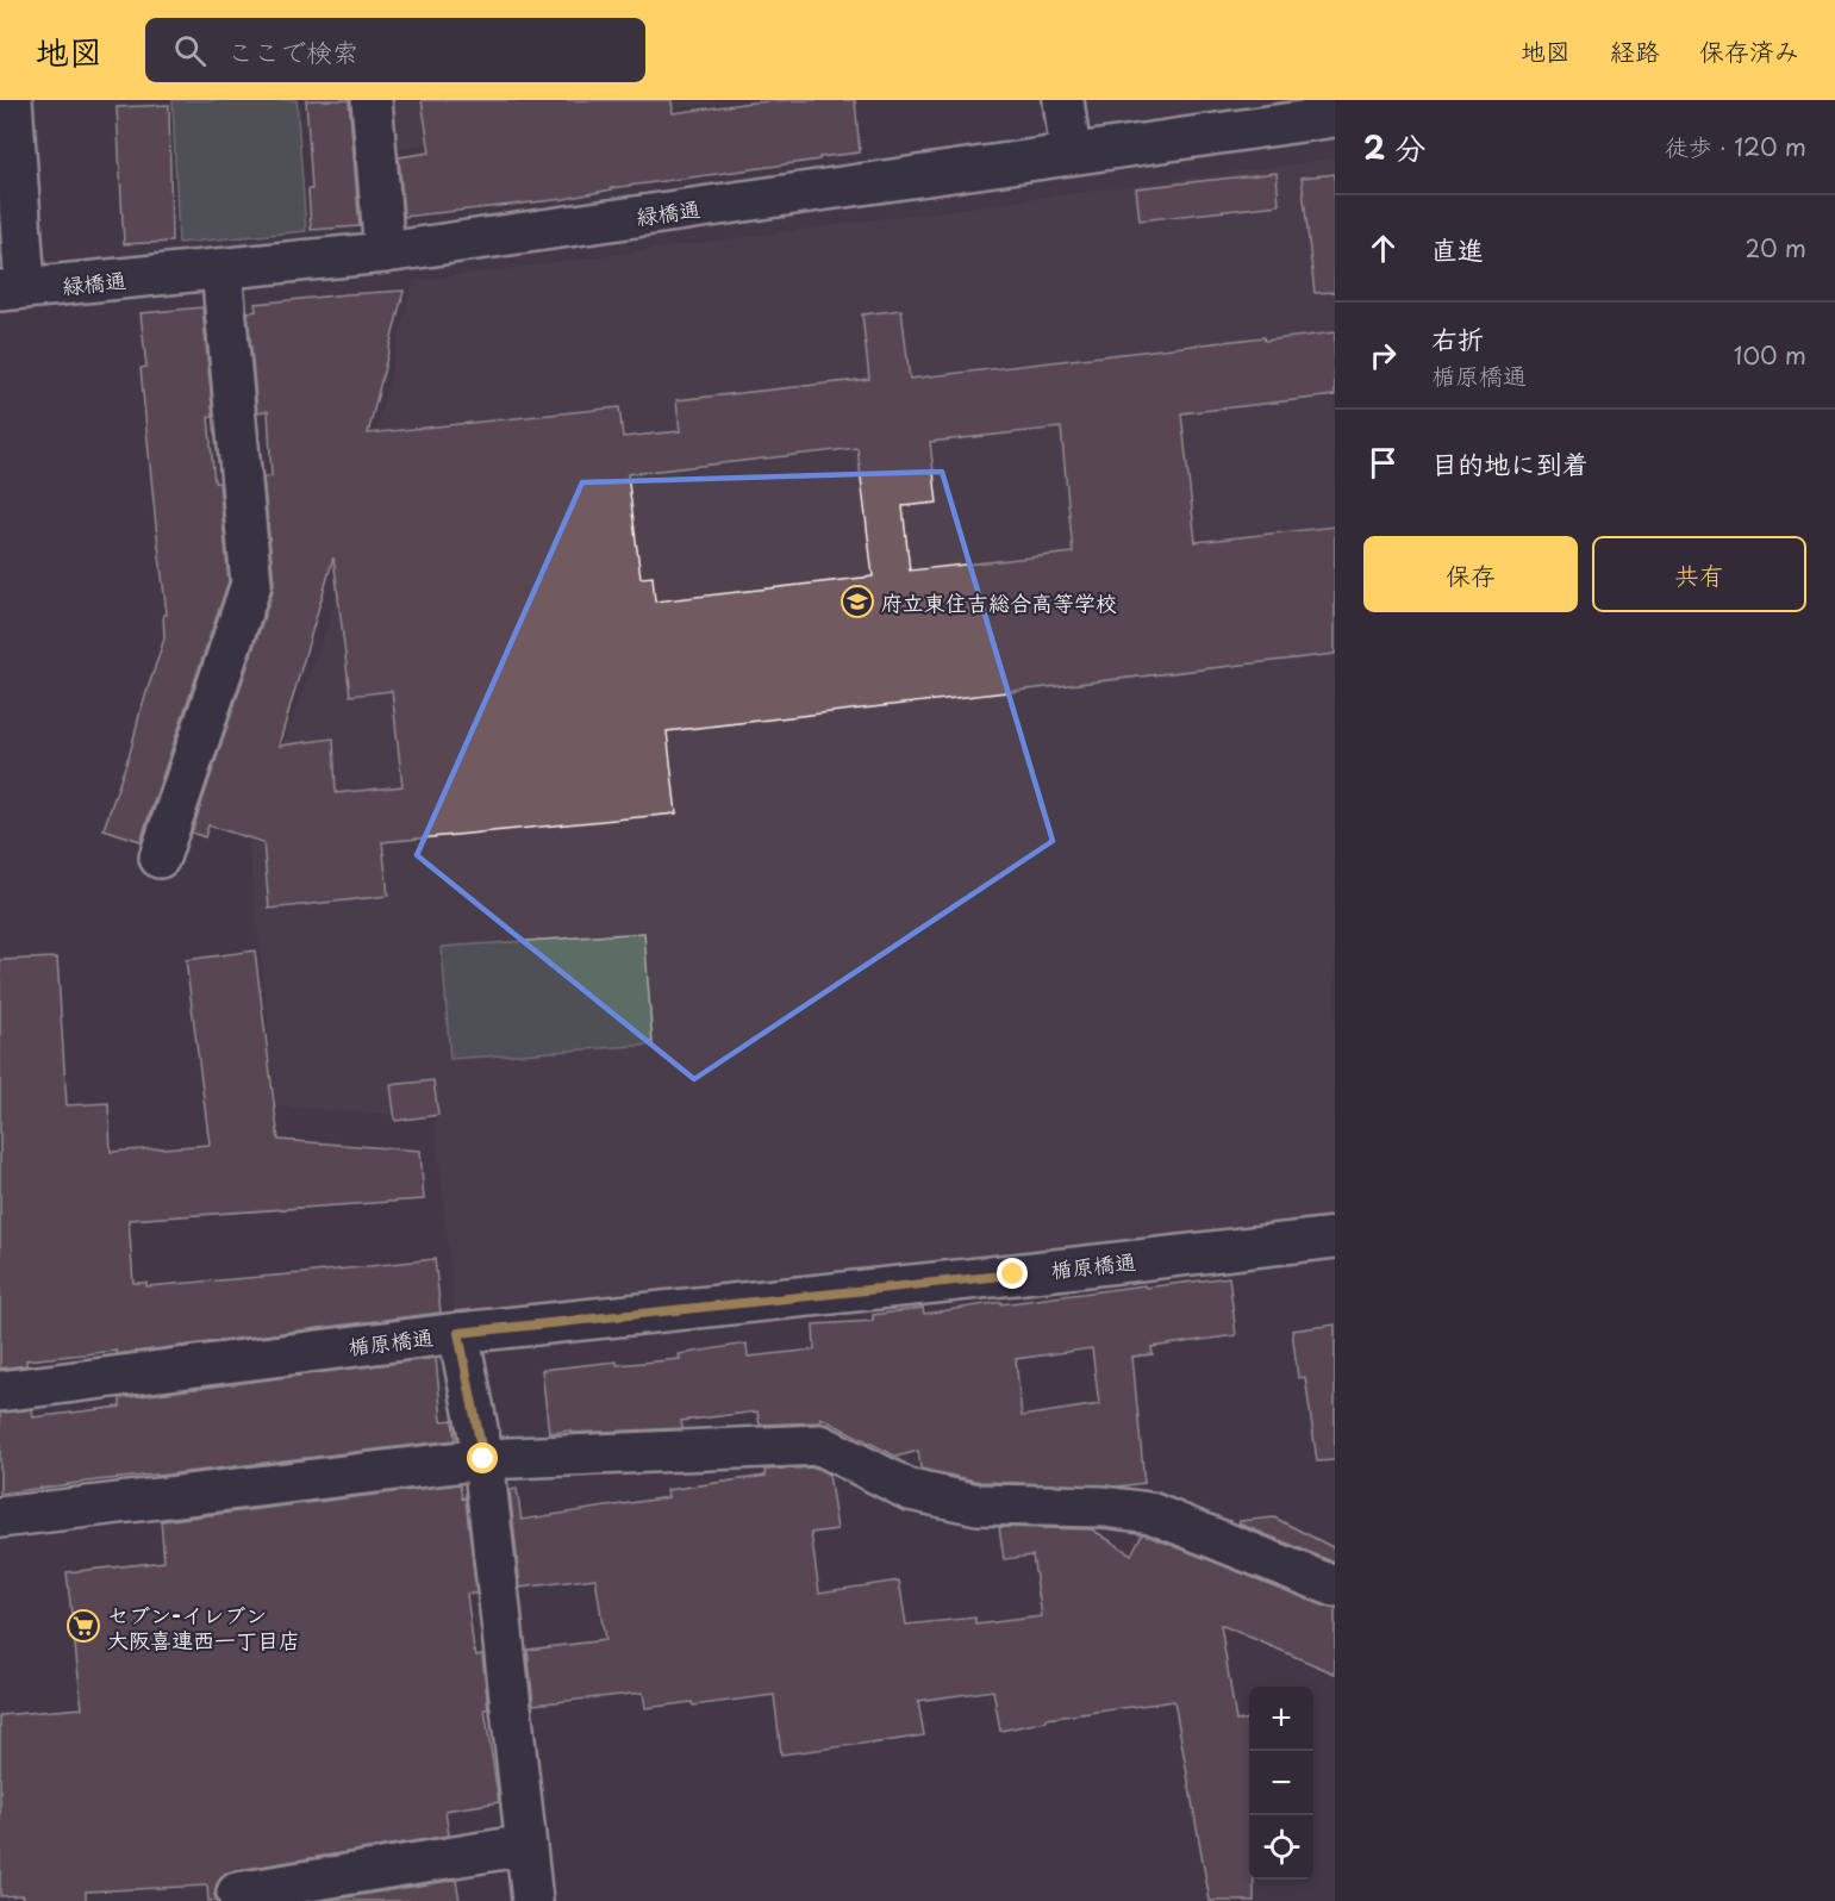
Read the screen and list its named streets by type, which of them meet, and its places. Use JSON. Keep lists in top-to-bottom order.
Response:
{
  "streets": {
    "street": ["緑橋通", "楯原橋通"]
  },
  "places": {
    "school or university": ["府立東住吉総合高等学校"],
    "supermarket": ["セブン-イレブン 大阪喜連西一丁目店"]
  },
  "page": {
    "header": "地図",
    "search": "ここで検索",
    "nav": ["地図", "経路", "保存済み"],
    "heading": ["2 分", "徒歩 · 120 m"],
    "list": [
      ["直進", "20 m"],
      ["右折", "楯原橋通", "100 m"],
      "目的地に到着"
    ],
    "buttons": ["保存", "共有"],
    "map_buttons": ["+", "−"]
  }
}
